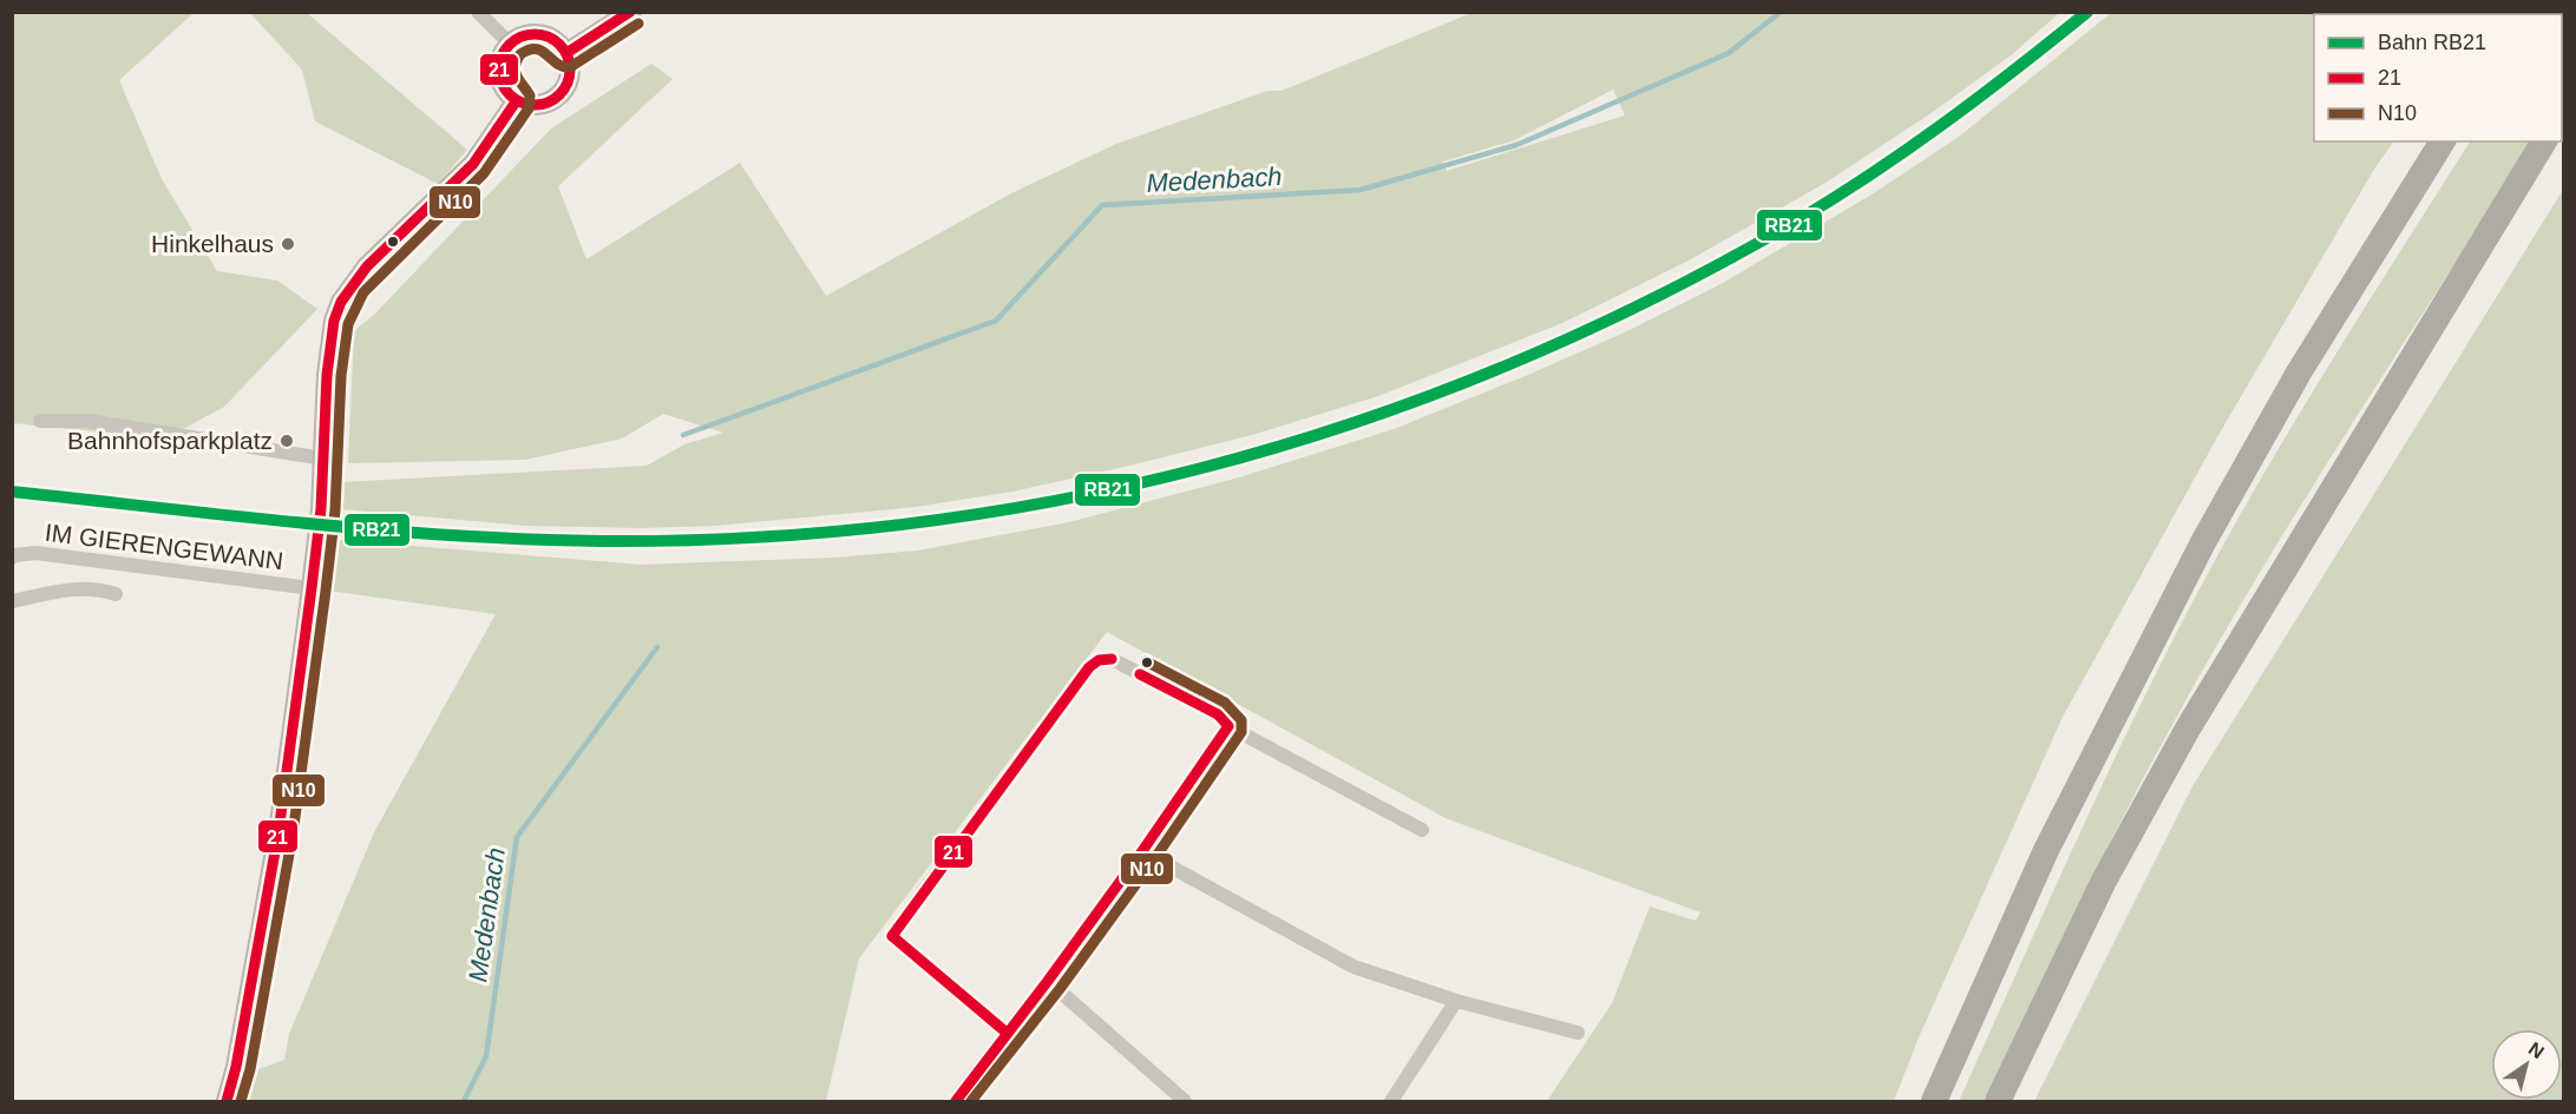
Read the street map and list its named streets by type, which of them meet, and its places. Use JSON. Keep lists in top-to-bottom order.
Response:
{
  "streets": {
    "street": ["IM GIERENGEWANN"]
  },
  "water": ["Medenbach"],
  "places": ["Hinkelhaus", "Bahnhofsparkplatz"],
  "lines": ["rail line RB21", "transit line 21", "transit line N10"],
  "legend": ["Bahn RB21", "21", "N10"],
  "north": "top right"
}
